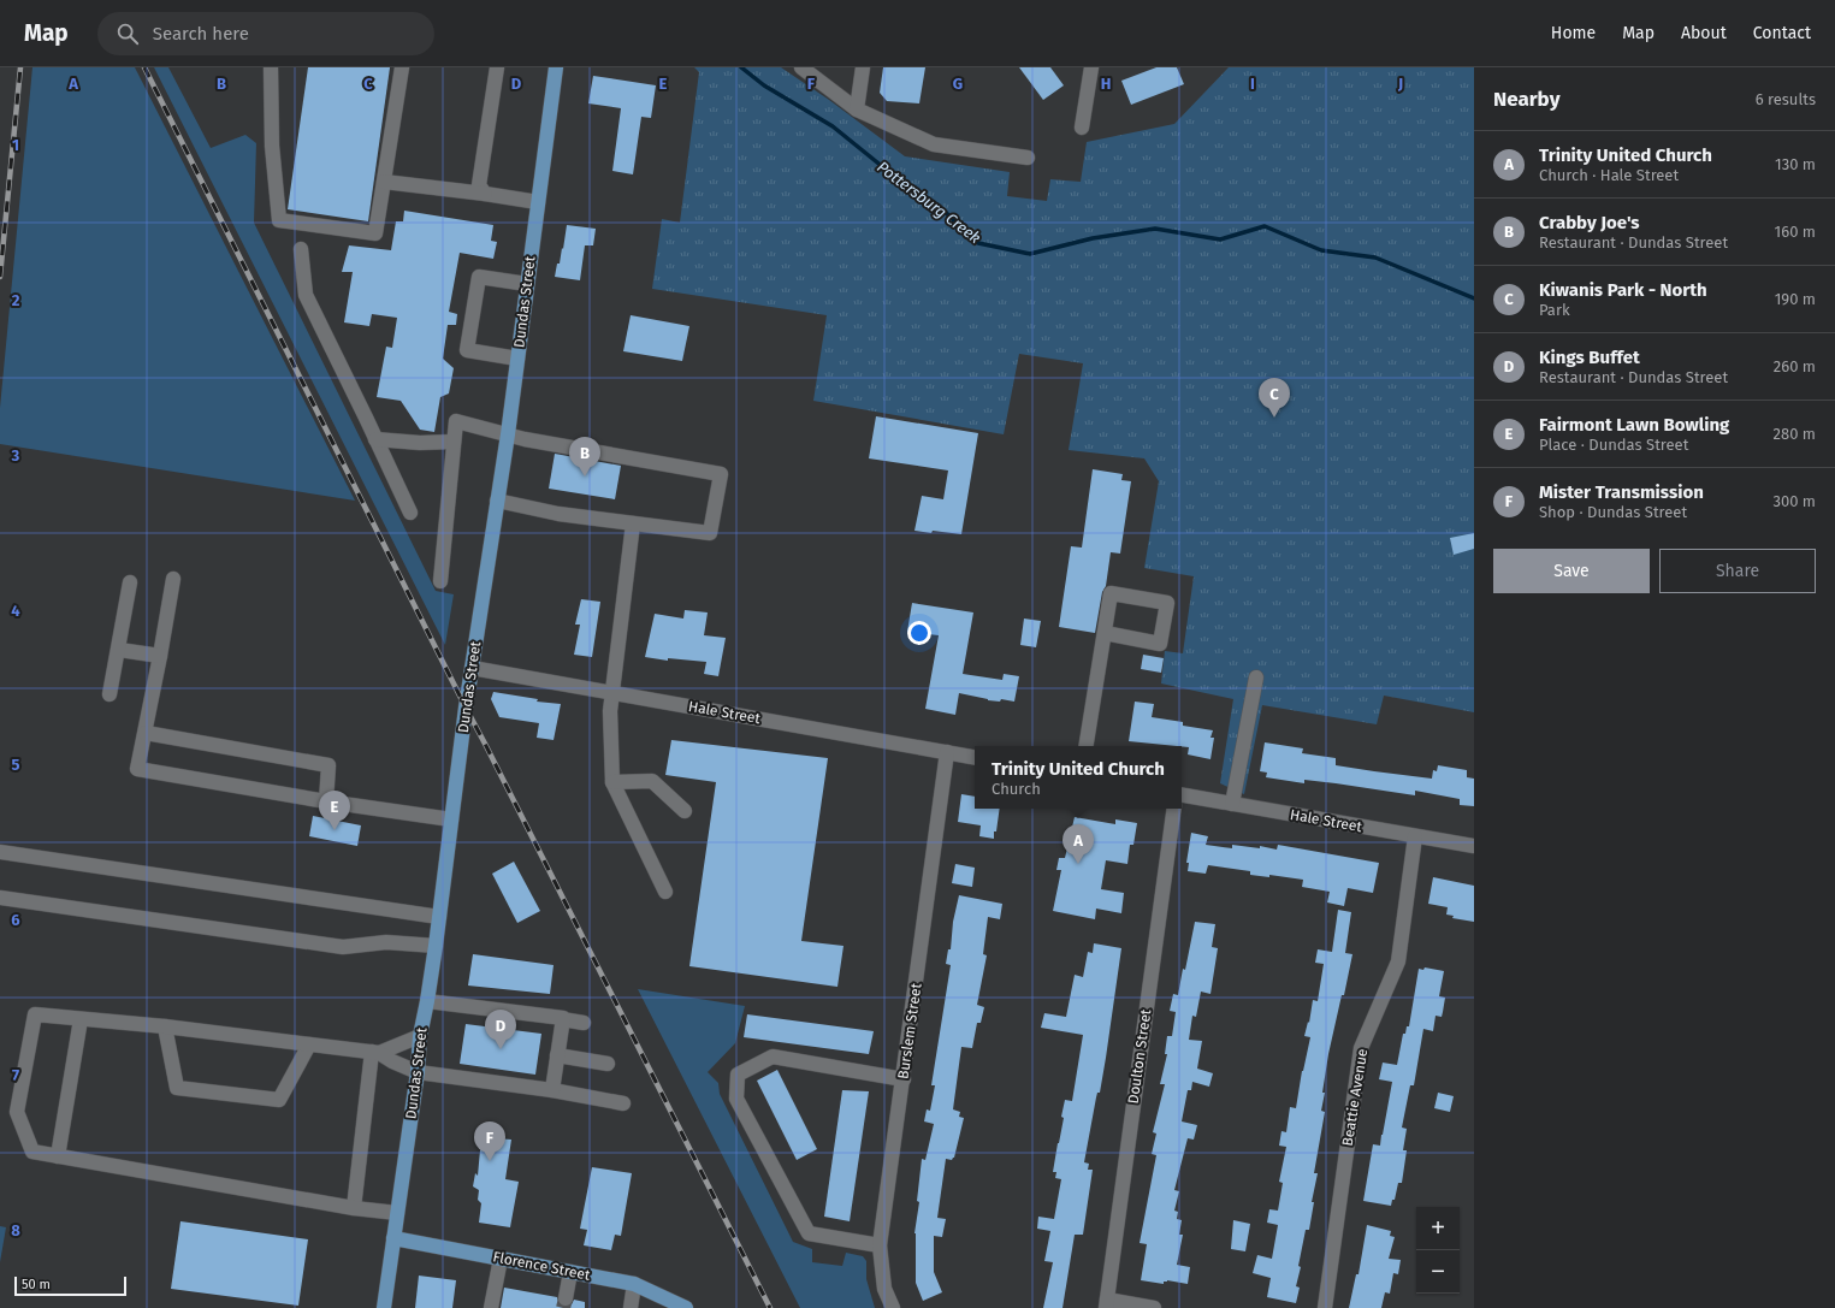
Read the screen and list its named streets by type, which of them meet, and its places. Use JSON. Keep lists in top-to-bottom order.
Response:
{
  "streets": {
    "main road": ["Dundas Street", "Florence Street"],
    "street": [
      "Hale Street",
      "Burslem Street",
      "Doulton Street",
      "Beattie Avenue"
    ]
  },
  "crossings": [
    ["Dundas Street", "Hale Street"],
    ["Dundas Street", "Florence Street"],
    ["Hale Street", "Burslem Street"],
    ["Hale Street", "Beattie Avenue"]
  ],
  "water": ["Pottersburg Creek"],
  "scale_bar": "50 m",
  "page": {
    "header": "Map",
    "search": "Search here",
    "nav": [
      "Home",
      "Map",
      "About",
      "Contact"
    ],
    "heading": ["Nearby", "6 results"],
    "list": [
      {
        "mark": "A",
        "name": "Trinity United Church",
        "note": "Church · Hale Street",
        "value": "130 m"
      },
      {
        "mark": "B",
        "name": "Crabby Joe's",
        "note": "Restaurant · Dundas Street",
        "value": "160 m"
      },
      {
        "mark": "C",
        "name": "Kiwanis Park - North",
        "note": "Park",
        "value": "190 m"
      },
      {
        "mark": "D",
        "name": "Kings Buffet",
        "note": "Restaurant · Dundas Street",
        "value": "260 m"
      },
      {
        "mark": "E",
        "name": "Fairmont Lawn Bowling",
        "note": "Place · Dundas Street",
        "value": "280 m"
      },
      {
        "mark": "F",
        "name": "Mister Transmission",
        "note": "Shop · Dundas Street",
        "value": "300 m"
      }
    ],
    "pins": [
      "C",
      "B",
      "E",
      "A",
      "D",
      "F"
    ],
    "buttons": ["Save", "Share"],
    "popup": ["Trinity United Church", "Church"],
    "map_buttons": ["+", "−"],
    "scale": "50 m"
  },
  "grid": {
    "columns": [
      "A",
      "B",
      "C",
      "D",
      "E",
      "F",
      "G",
      "H",
      "I",
      "J"
    ],
    "rows": [
      "1",
      "2",
      "3",
      "4",
      "5",
      "6",
      "7",
      "8"
    ]
  }
}
